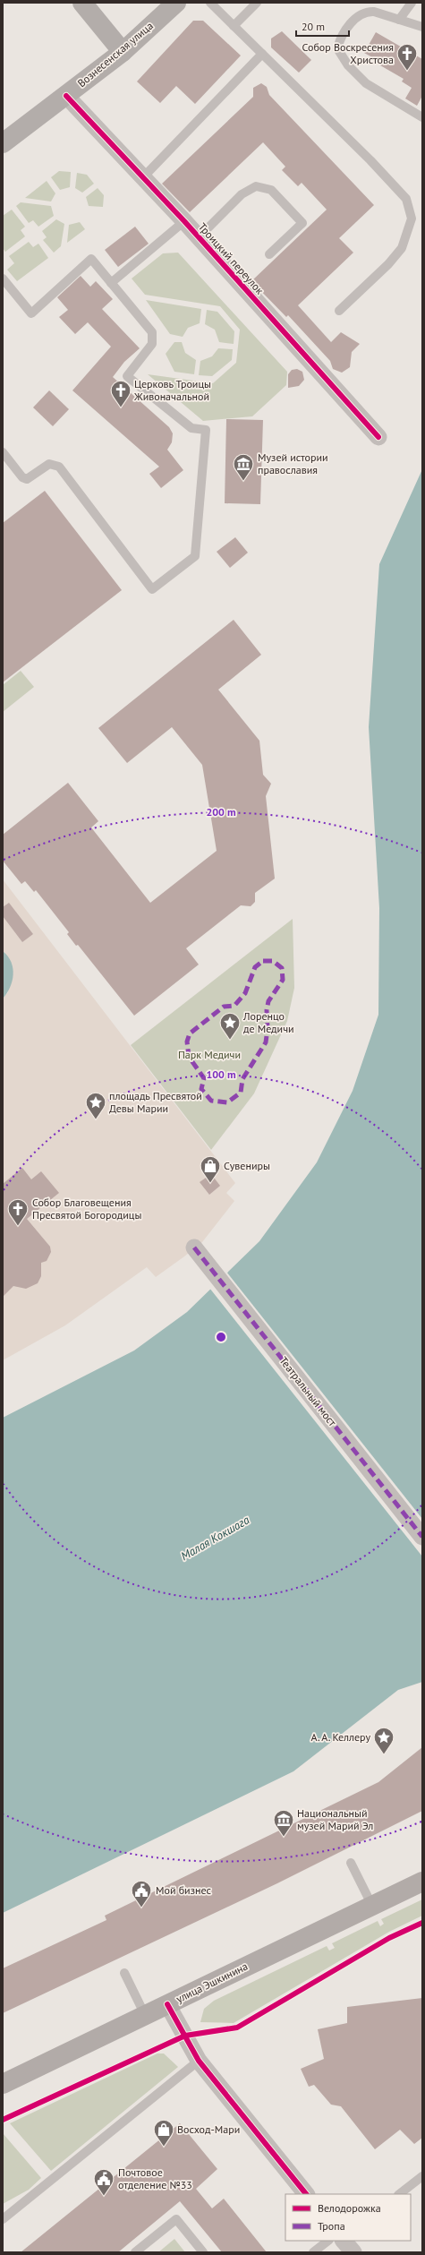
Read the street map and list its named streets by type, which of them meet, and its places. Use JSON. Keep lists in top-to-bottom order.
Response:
{
  "streets": {
    "main road": ["Вознесенская улица", "улица Эшкинина"],
    "street": ["Троицкий переулок", "Театральный мост"]
  },
  "crossings": [
    ["Вознесенская улица", "Троицкий переулок"]
  ],
  "water": ["Малая Кокшага"],
  "parks": ["Парк Медичи"],
  "places": {
    "church": ["Собор Воскресения Христова", "Церковь Троицы Живоначальной", "Собор Благовещения Пресвятой Богородицы"],
    "museum": ["Музей истории православия", "Национальный музей Марий Эл"],
    "place": ["Лоренцо де Медичи", "площадь Пресвятой Девы Марии", "А. А. Келлеру"],
    "shop": ["Сувениры", "Восход-Мари"],
    "public building": ["Мой бизнес", "Почтовое отделение №33"]
  },
  "legend": ["Велодорожка", "Тропа"],
  "scale_bar": "20 m",
  "rings": ["200 m", "100 m"]
}
